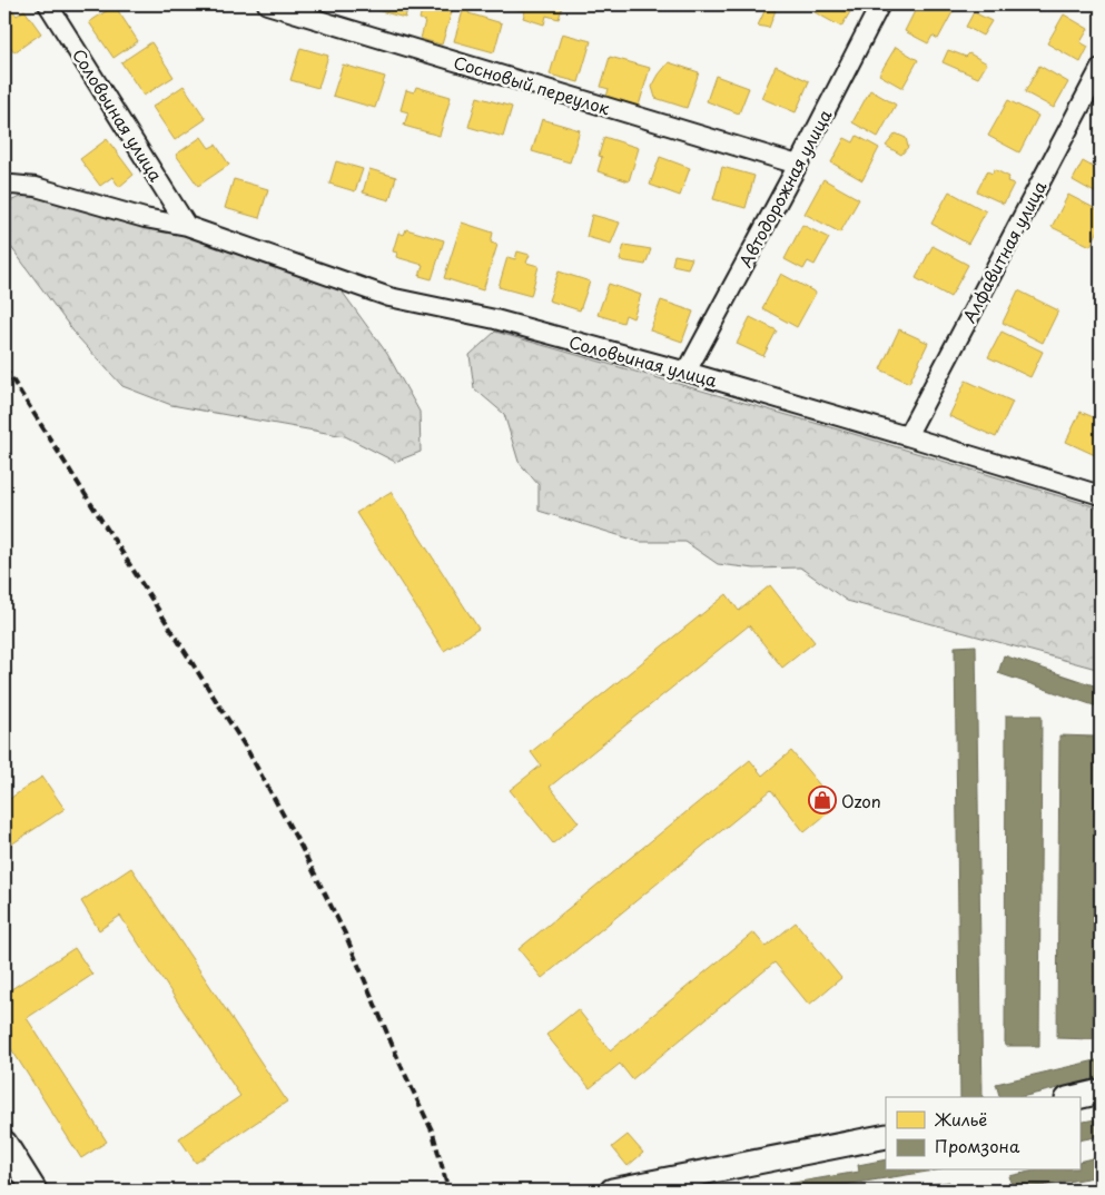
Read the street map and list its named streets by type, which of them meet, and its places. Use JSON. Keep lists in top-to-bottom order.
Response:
{
  "streets": {
    "street": [
      "Сосновый переулок",
      "Соловьиная улица",
      "Автодорожная улица",
      "Алфавитная улица"
    ]
  },
  "crossings": [
    ["Сосновый переулок", "Автодорожная улица"],
    ["Соловьиная улица", "Автодорожная улица"],
    ["Соловьиная улица", "Алфавитная улица"]
  ],
  "places": {
    "shop": ["Ozon"]
  },
  "legend": ["Жильё", "Промзона"]
}
